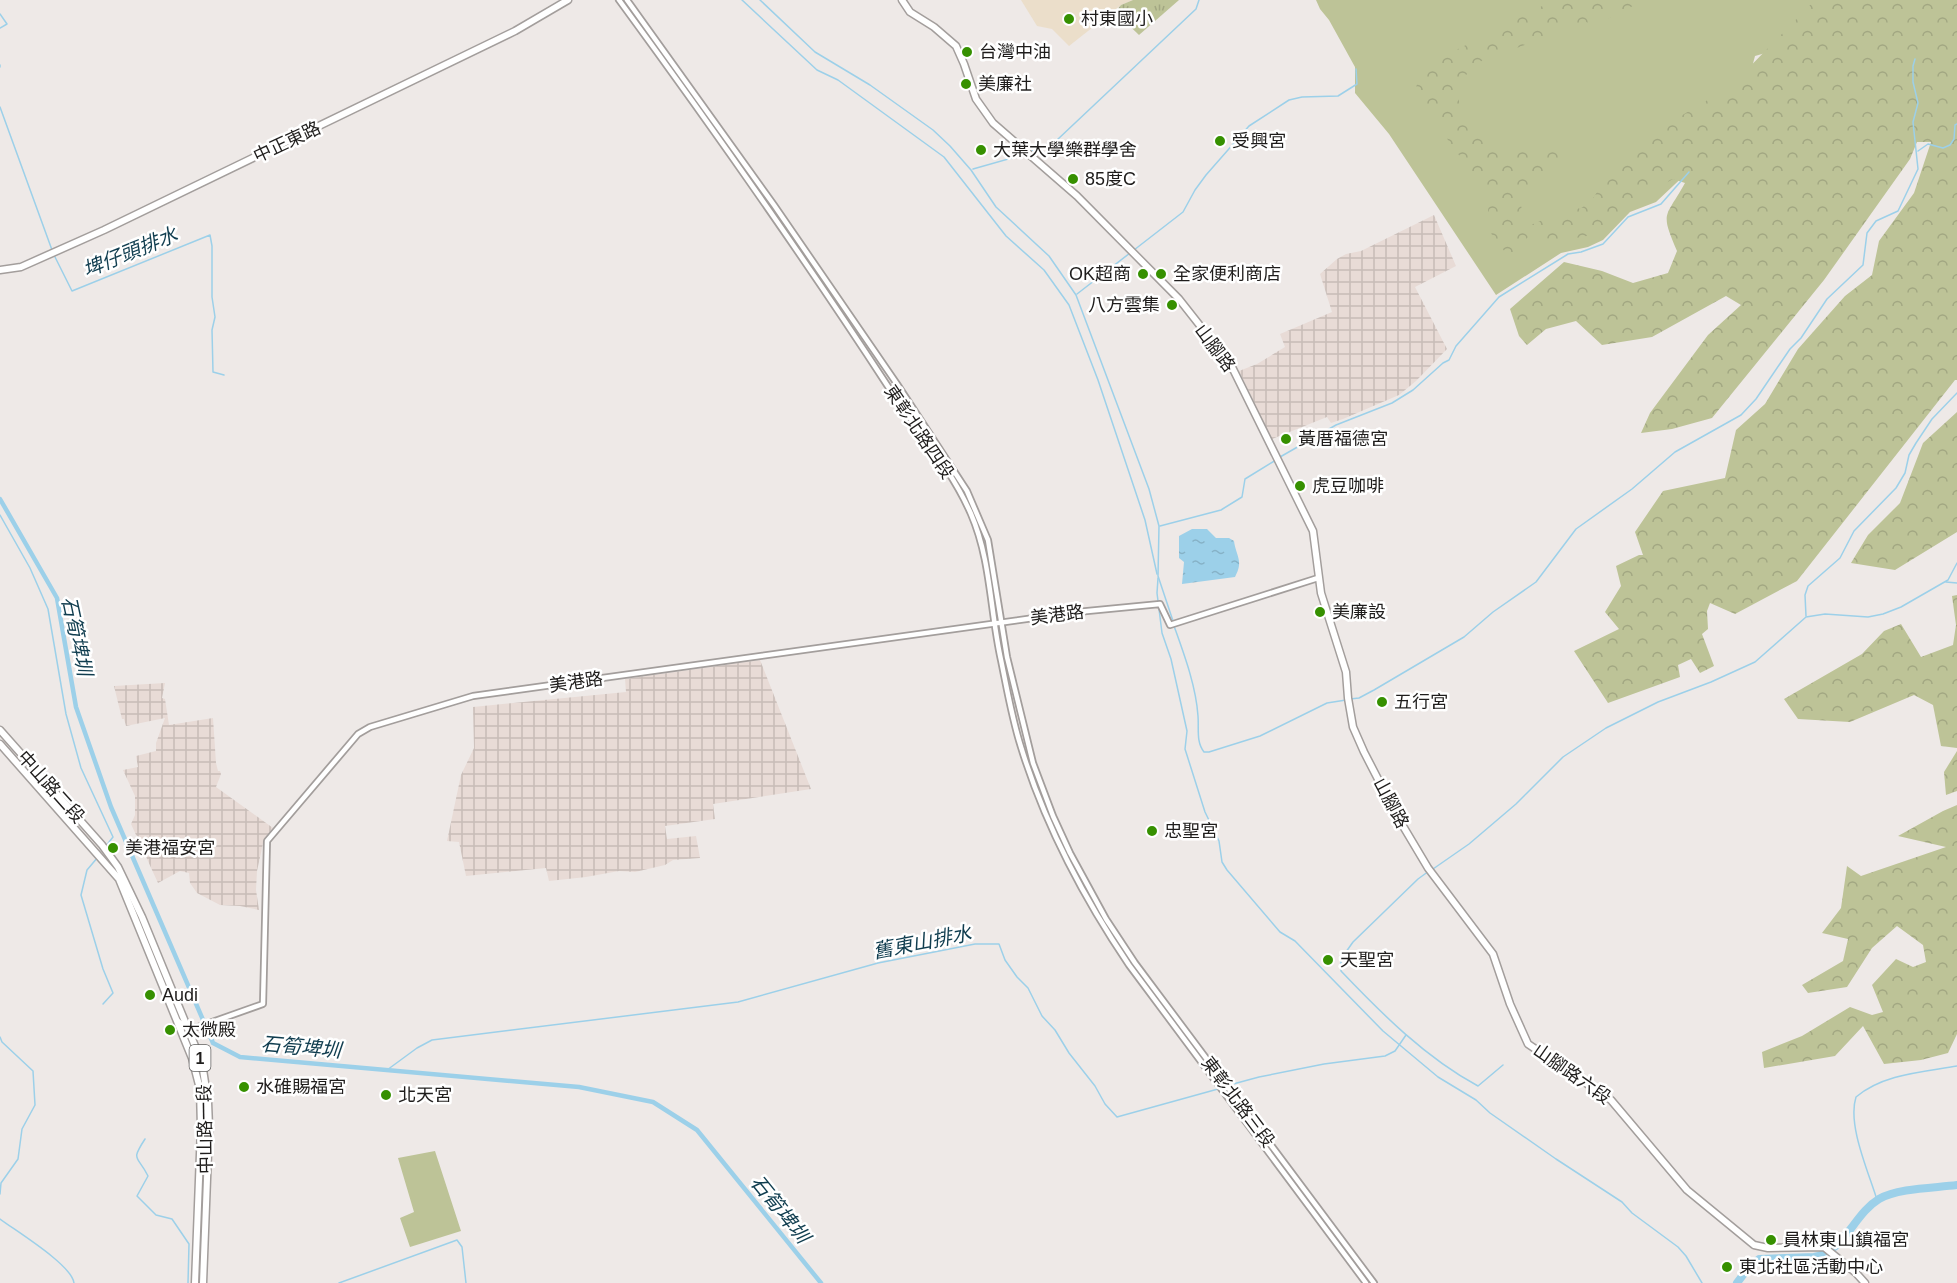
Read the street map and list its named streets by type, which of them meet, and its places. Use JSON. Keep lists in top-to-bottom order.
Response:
{
  "streets": {
    "main road": [
      "中正東路",
      "山腳路",
      "中山路二段",
      "1",
      "山腳路六段",
      "中山路一段"
    ],
    "street": ["東彰北路四段", "美港路", "東彰北路三段"]
  },
  "crossings": [
    ["山腳路", "美港路"],
    ["山腳路", "山腳路六段"],
    ["東彰北路四段", "美港路"],
    ["東彰北路四段", "東彰北路三段"],
    ["美港路", "中山路一段"],
    ["中山路二段", "中山路一段"]
  ],
  "water": ["埤仔頭排水", "石筍埤圳", "舊東山排水"],
  "places": [
    "村東國小",
    "台灣中油",
    "美廉社",
    "受興宮",
    "大葉大學樂群學舍",
    "85度C",
    "OK超商",
    "全家便利商店",
    "八方雲集",
    "黃厝福德宮",
    "虎豆咖啡",
    "美廉設",
    "五行宮",
    "忠聖宮",
    "美港福安宮",
    "天聖宮",
    "Audi",
    "太微殿",
    "水碓賜福宮",
    "北天宮",
    "員林東山鎮福宮",
    "東北社區活動中心"
  ]
}
